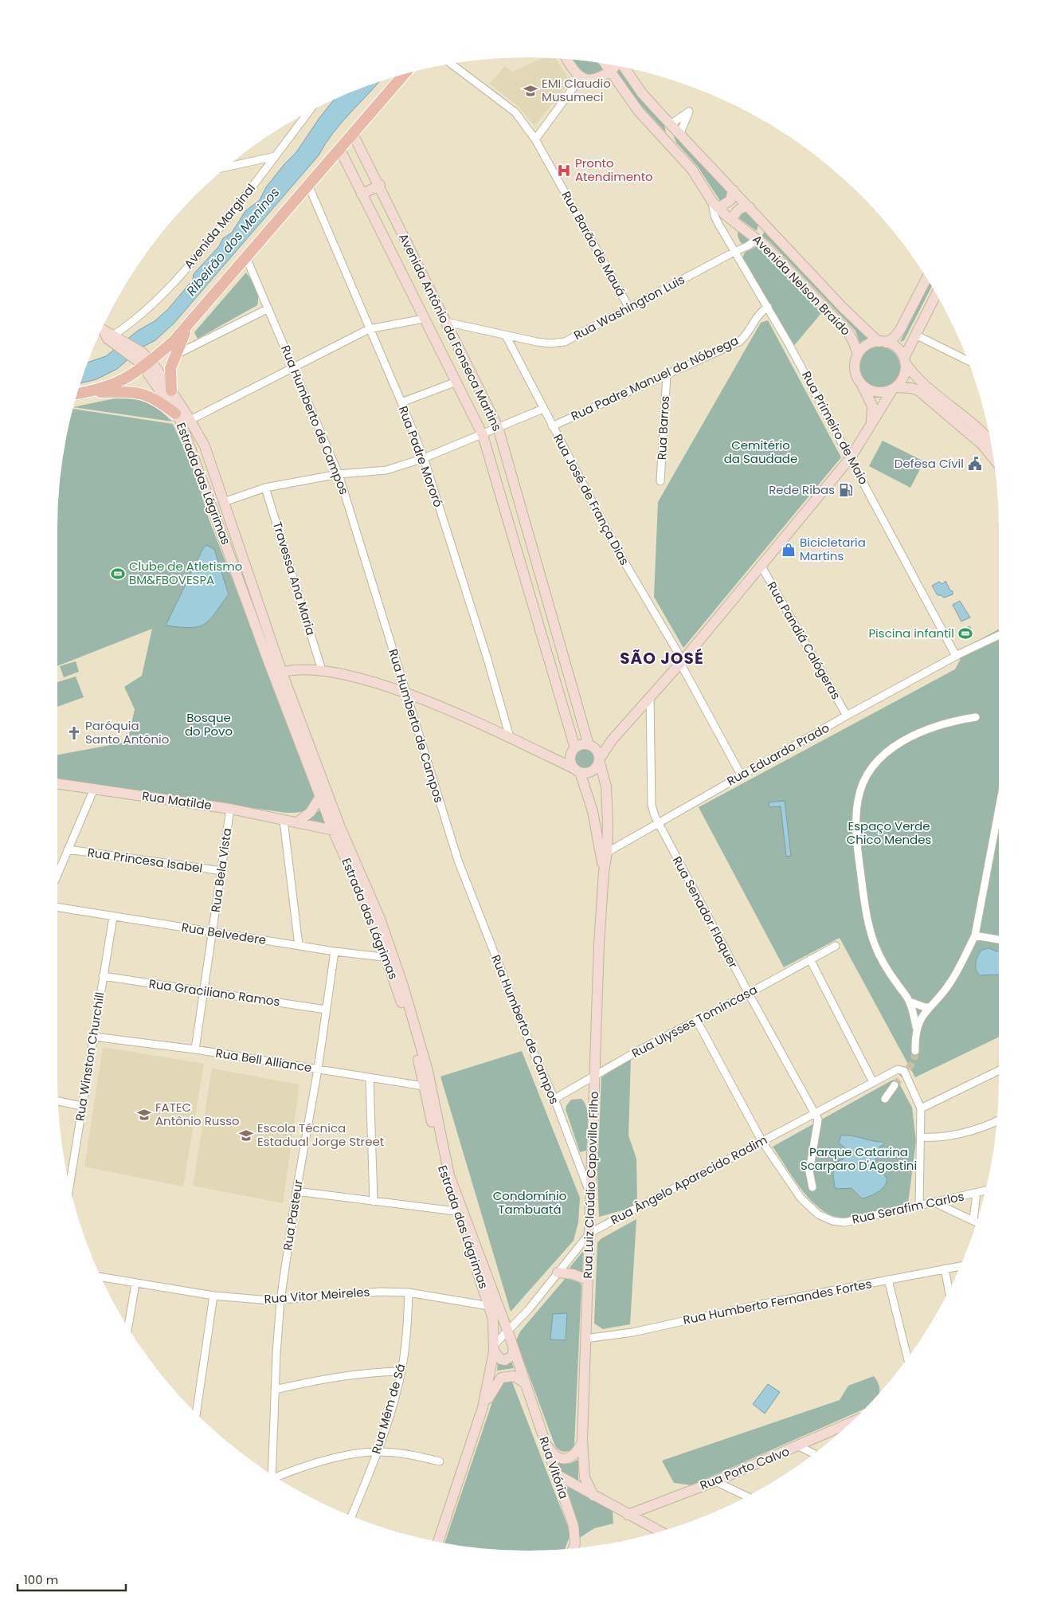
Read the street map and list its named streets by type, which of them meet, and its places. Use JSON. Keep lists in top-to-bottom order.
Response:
{
  "streets": {
    "street": [
      "Avenida Marginal",
      "Rua Barão de Mauá",
      "Avenida Nelson Braido",
      "Rua Washington Luis",
      "Avenida Antônio da Fonseca Martins",
      "Rua Padre Manuel da Nóbrega",
      "Rua Humberto de Campos",
      "Rua Barros",
      "Rua Primeiro de Maio",
      "Rua Padre Mororó",
      "Estrada das Lágrimas",
      "Rua José de França Dias",
      "Travessa Ana Maria",
      "Rua Pandiá Calógeras",
      "Rua Eduardo Prado",
      "Rua Matilde",
      "Rua Princesa Isabel",
      "Rua Bela Vista",
      "Rua Senador Flaquer",
      "Rua Belvedere",
      "Rua Graciliano Ramos",
      "Rua Ulysses Tomincasa",
      "Rua Winston Churchill",
      "Rua Bell Alliance",
      "Rua Ângelo Aparecido Radim",
      "Rua Luiz Claúdio Capovilla Filho",
      "Rua Serafim Carlos",
      "Rua Pasteur",
      "Rua Vitor Meireles",
      "Rua Humberto Fernandes Fortes",
      "Rua Mém de Sá",
      "Rua Vitória",
      "Rua Porto Calvo"
    ]
  },
  "crossings": [
    ["Avenida Marginal", "Estrada das Lágrimas"],
    ["Rua Barão de Mauá", "Rua Washington Luis"],
    ["Avenida Nelson Braido", "Rua Washington Luis"],
    ["Avenida Nelson Braido", "Rua Primeiro de Maio"],
    ["Rua Washington Luis", "Avenida Antônio da Fonseca Martins"],
    ["Rua Washington Luis", "Rua Primeiro de Maio"],
    ["Rua Washington Luis", "Rua José de França Dias"],
    ["Avenida Antônio da Fonseca Martins", "Rua Luiz Claúdio Capovilla Filho"],
    ["Rua Padre Manuel da Nóbrega", "Rua Barros"],
    ["Rua Padre Manuel da Nóbrega", "Rua Primeiro de Maio"],
    ["Rua Padre Manuel da Nóbrega", "Rua José de França Dias"],
    ["Rua Humberto de Campos", "Rua Ulysses Tomincasa"],
    ["Rua Humberto de Campos", "Rua Luiz Claúdio Capovilla Filho"],
    ["Rua Primeiro de Maio", "Rua Eduardo Prado"],
    ["Estrada das Lágrimas", "Rua Matilde"],
    ["Estrada das Lágrimas", "Rua Belvedere"],
    ["Estrada das Lágrimas", "Rua Bell Alliance"],
    ["Estrada das Lágrimas", "Rua Ângelo Aparecido Radim"],
    ["Estrada das Lágrimas", "Rua Vitor Meireles"],
    ["Estrada das Lágrimas", "Rua Vitória"],
    ["Rua José de França Dias", "Rua Eduardo Prado"],
    ["Rua Pandiá Calógeras", "Rua Eduardo Prado"],
    ["Rua Eduardo Prado", "Rua Senador Flaquer"],
    ["Rua Eduardo Prado", "Rua Luiz Claúdio Capovilla Filho"],
    ["Rua Matilde", "Rua Bela Vista"],
    ["Rua Princesa Isabel", "Rua Bela Vista"],
    ["Rua Bela Vista", "Rua Belvedere"],
    ["Rua Bela Vista", "Rua Graciliano Ramos"],
    ["Rua Bela Vista", "Rua Bell Alliance"],
    ["Rua Senador Flaquer", "Rua Ulysses Tomincasa"],
    ["Rua Senador Flaquer", "Rua Ângelo Aparecido Radim"],
    ["Rua Belvedere", "Rua Winston Churchill"],
    ["Rua Belvedere", "Rua Pasteur"],
    ["Rua Graciliano Ramos", "Rua Winston Churchill"],
    ["Rua Graciliano Ramos", "Rua Pasteur"],
    ["Rua Ulysses Tomincasa", "Rua Luiz Claúdio Capovilla Filho"],
    ["Rua Ulysses Tomincasa", "Rua Serafim Carlos"],
    ["Rua Winston Churchill", "Rua Bell Alliance"],
    ["Rua Bell Alliance", "Rua Pasteur"],
    ["Rua Ângelo Aparecido Radim", "Rua Luiz Claúdio Capovilla Filho"],
    ["Rua Ângelo Aparecido Radim", "Rua Serafim Carlos"],
    ["Rua Luiz Claúdio Capovilla Filho", "Rua Humberto Fernandes Fortes"],
    ["Rua Pasteur", "Rua Vitor Meireles"],
    ["Rua Vitor Meireles", "Rua Mém de Sá"]
  ],
  "districts": ["SÃO JOSÉ"],
  "water": ["Ribeirão dos Meninos"],
  "parks": [
    "Cemitério da Saudade",
    "Bosque do Povo",
    "Espaço Verde Chico Mendes",
    "Parque Catarina Scarparo D'Agostini",
    "Condomínio Tambuatá"
  ],
  "places": {
    "school or university": ["EMI Claudio Musumeci", "FATEC Antônio Russo", "Escola Técnica Estadual Jorge Street"],
    "hospital": ["Pronto Atendimento"],
    "public building": ["Defesa Cívil"],
    "fuel station": ["Rede Ribas"],
    "shop": ["Bicicletaria Martins"],
    "sports": ["Clube de Atletismo BM&FBOVESPA", "Piscina infantil"],
    "church": ["Paróquia Santo Antônio"]
  },
  "scale_bar": "100 m"
}
